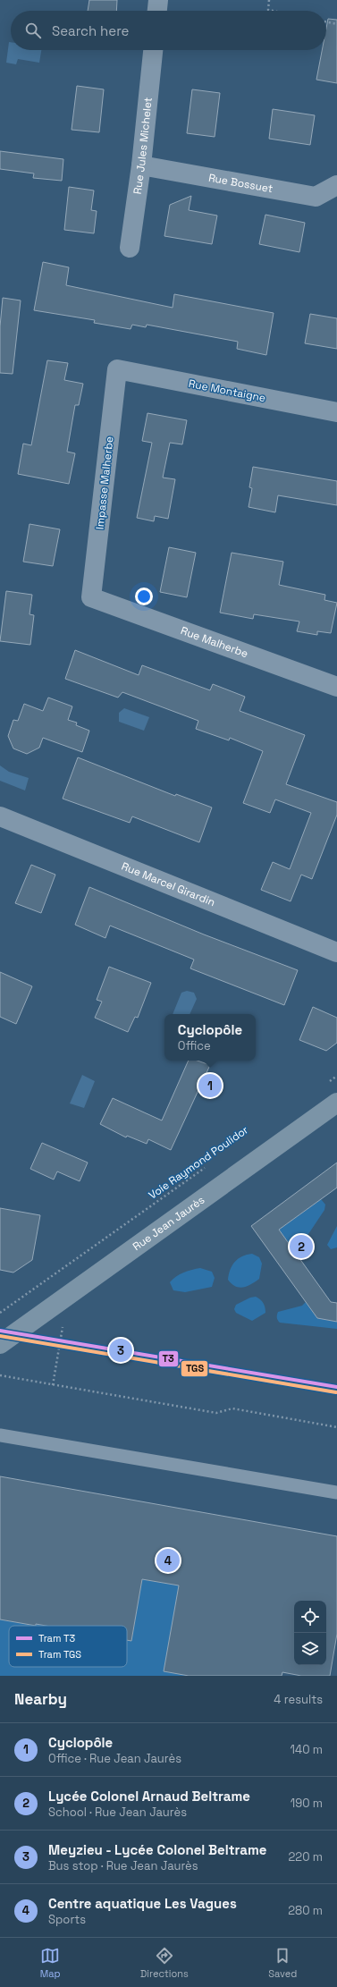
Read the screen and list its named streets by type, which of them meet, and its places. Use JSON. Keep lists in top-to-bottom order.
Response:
{
  "streets": {
    "main road": ["Rue Jean Jaurès"],
    "street": [
      "Rue Jules Michelet",
      "Rue Bossuet",
      "Rue Montaigne",
      "Impasse Malherbe",
      "Rue Malherbe",
      "Rue Marcel Girardin"
    ],
    "path": ["Voie Raymond Poulidor"]
  },
  "crossings": [
    ["Rue Jules Michelet", "Rue Bossuet"],
    ["Rue Montaigne", "Impasse Malherbe"],
    ["Impasse Malherbe", "Rue Malherbe"]
  ],
  "lines": ["tram line T3", "tram line TGS"],
  "legend": ["Tram T3", "Tram TGS"],
  "page": {
    "search": "Search here",
    "popup": ["Cyclopôle", "Office"],
    "pins": [
      "1",
      "2",
      "3",
      "4"
    ],
    "heading": ["Nearby", "4 results"],
    "list": [
      {
        "mark": "1",
        "name": "Cyclopôle",
        "note": "Office · Rue Jean Jaurès",
        "value": "140 m"
      },
      {
        "mark": "2",
        "name": "Lycée Colonel Arnaud Beltrame",
        "note": "School · Rue Jean Jaurès",
        "value": "190 m"
      },
      {
        "mark": "3",
        "name": "Meyzieu - Lycée Colonel Beltrame",
        "note": "Bus stop · Rue Jean Jaurès",
        "value": "220 m"
      },
      {
        "mark": "4",
        "name": "Centre aquatique Les Vagues",
        "note": "Sports",
        "value": "280 m"
      }
    ],
    "nav": ["Map", "Directions", "Saved"]
  }
}
